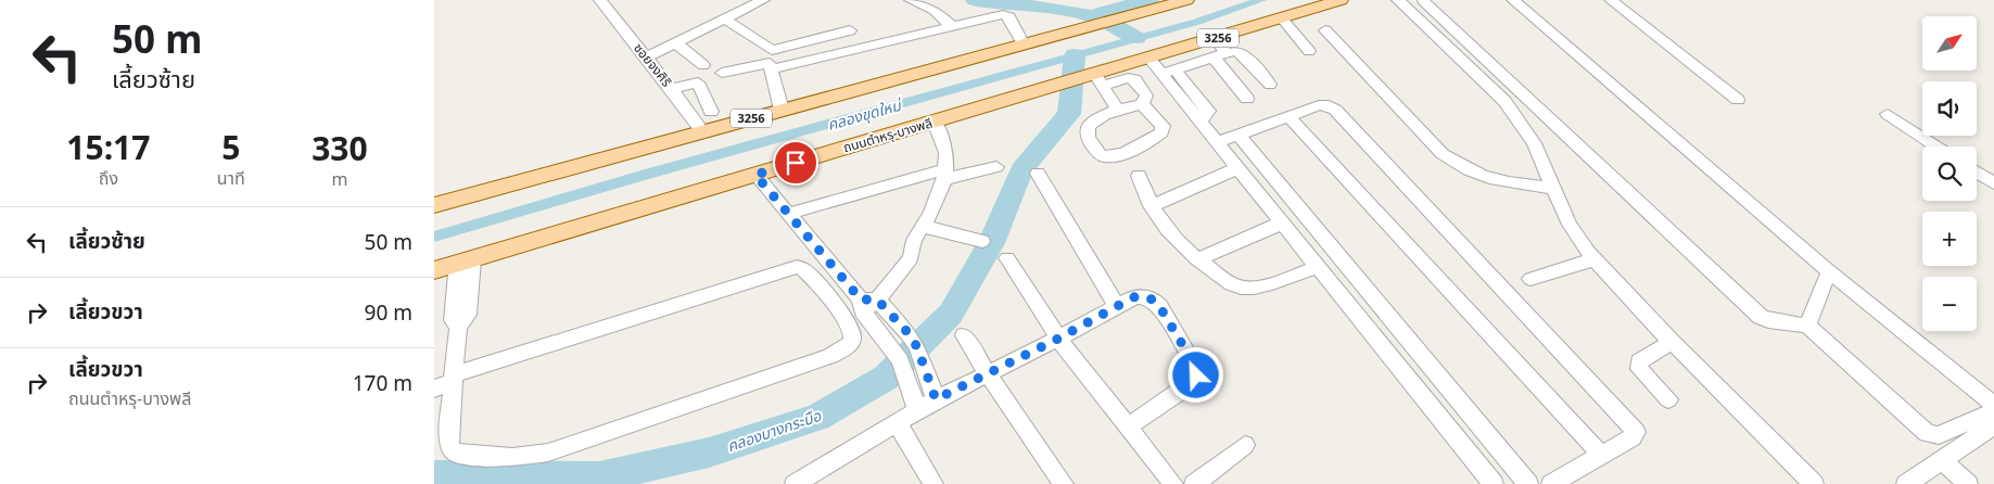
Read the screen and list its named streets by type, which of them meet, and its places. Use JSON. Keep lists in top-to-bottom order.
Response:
{
  "streets": {
    "main road": ["3256", "ถนนตำหรุ-บางพลี"],
    "street": ["ซอยจงศิริ"]
  },
  "crossings": [
    ["3256", "ซอยจงศิริ"]
  ],
  "water": ["คลองขุดใหม่", "คลองบางกระบือ"],
  "north": "top right",
  "page": {
    "turn": ["50 m", "เลี้ยวซ้าย"],
    "map_buttons": ["+", "−"],
    "eta": [
      "15:17",
      "ถึง",
      "5",
      "นาที",
      "330",
      "m"
    ],
    "list": [
      {
        "name": "เลี้ยวซ้าย",
        "value": "50 m"
      },
      {
        "name": "เลี้ยวขวา",
        "value": "90 m"
      },
      {
        "name": "เลี้ยวขวา",
        "note": "ถนนตำหรุ-บางพลี",
        "value": "170 m"
      }
    ]
  }
}
